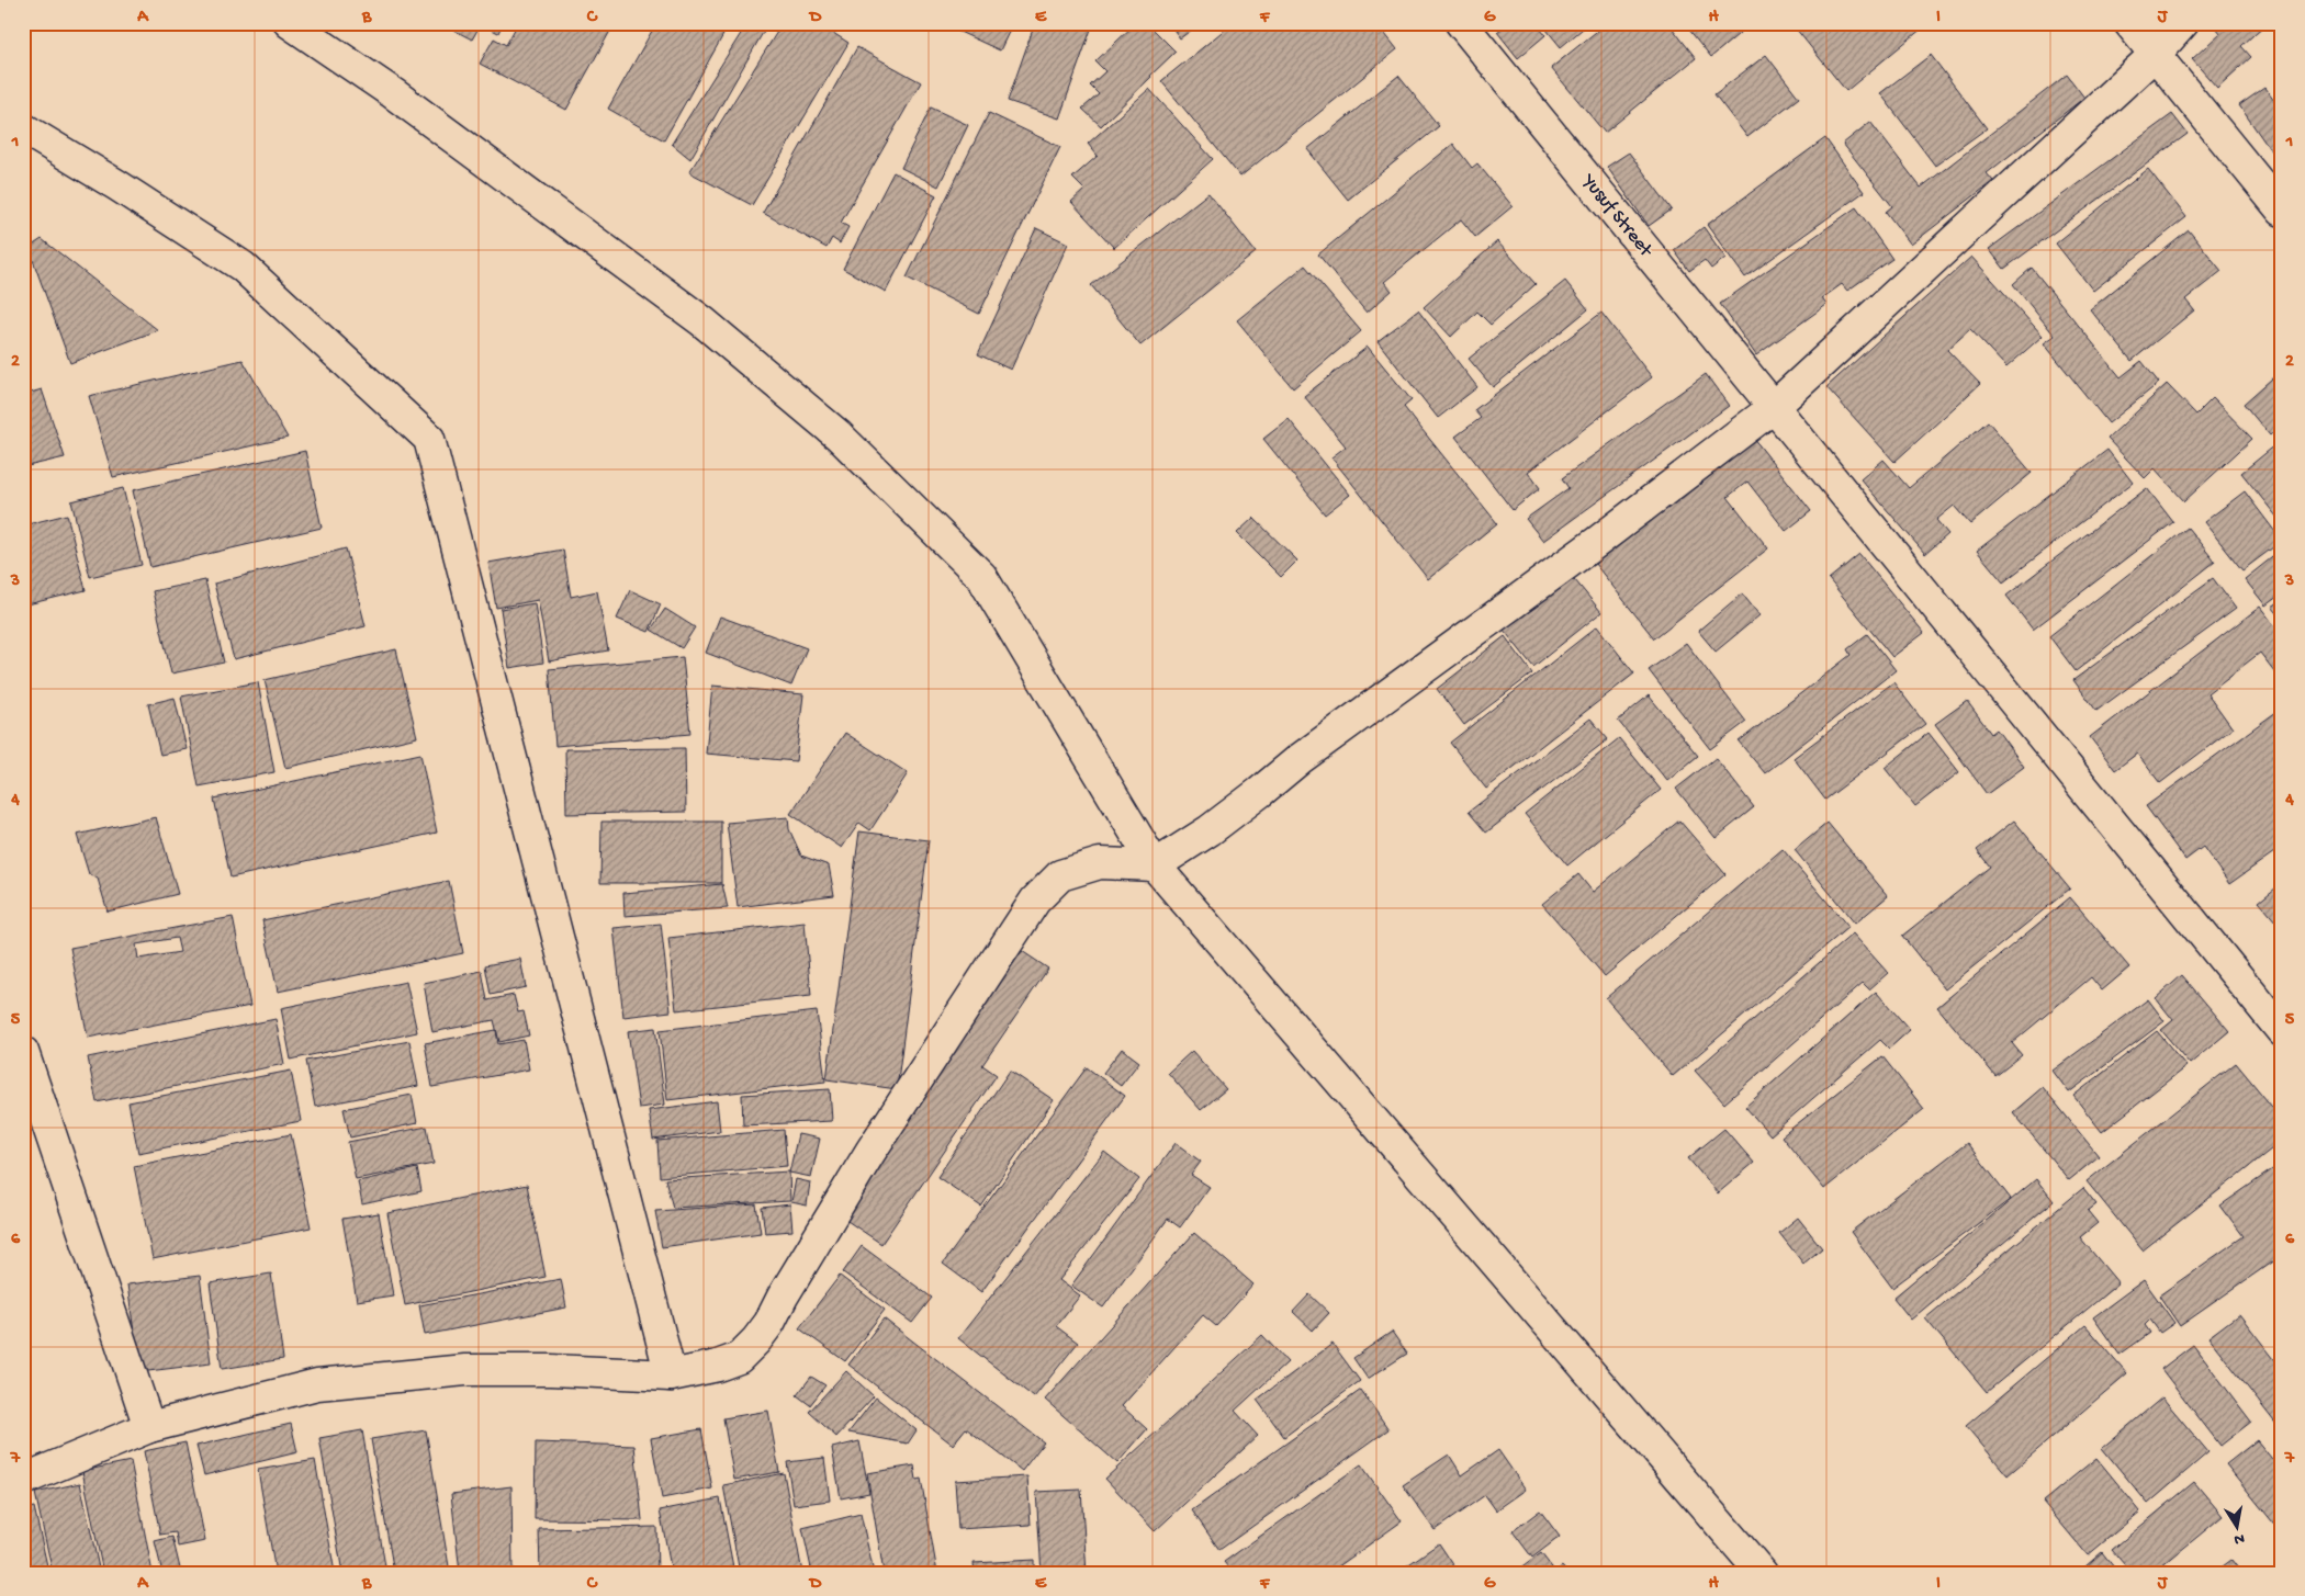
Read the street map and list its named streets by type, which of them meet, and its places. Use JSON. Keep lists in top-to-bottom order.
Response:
{
  "streets": {
    "street": ["Yusuf Street"]
  },
  "north": "bottom",
  "grid": {
    "columns": [
      "A",
      "B",
      "C",
      "D",
      "E",
      "F",
      "G",
      "H",
      "I",
      "J"
    ],
    "rows": [
      "1",
      "2",
      "3",
      "4",
      "5",
      "6",
      "7"
    ]
  }
}
